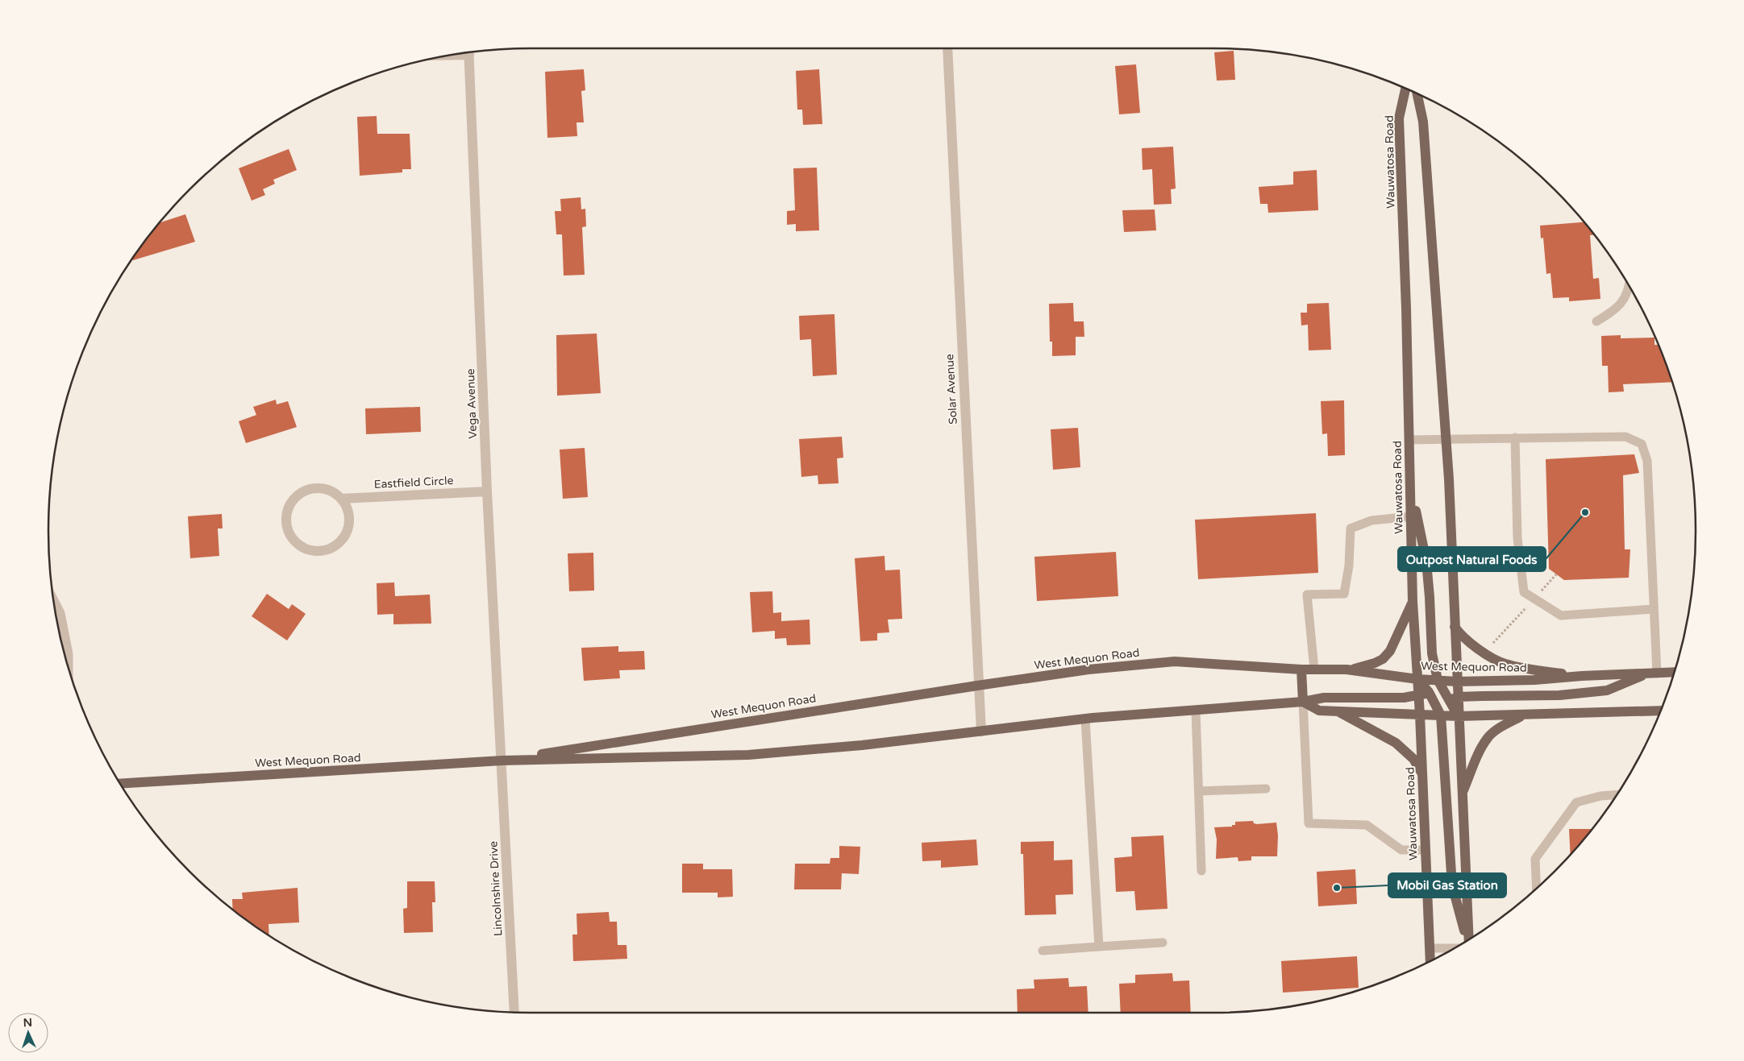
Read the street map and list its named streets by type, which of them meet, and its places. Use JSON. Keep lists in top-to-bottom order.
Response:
{
  "streets": {
    "main road": ["Wauwatosa Road", "West Mequon Road"],
    "street": [
      "Solar Avenue",
      "Vega Avenue",
      "Eastfield Circle",
      "Lincolnshire Drive"
    ]
  },
  "crossings": [
    ["Wauwatosa Road", "West Mequon Road"],
    ["Solar Avenue", "West Mequon Road"],
    ["Vega Avenue", "Eastfield Circle"],
    ["Vega Avenue", "West Mequon Road"],
    ["Vega Avenue", "Lincolnshire Drive"],
    ["West Mequon Road", "Lincolnshire Drive"]
  ],
  "places": ["Outpost Natural Foods", "Mobil Gas Station"],
  "north": "top"
}
